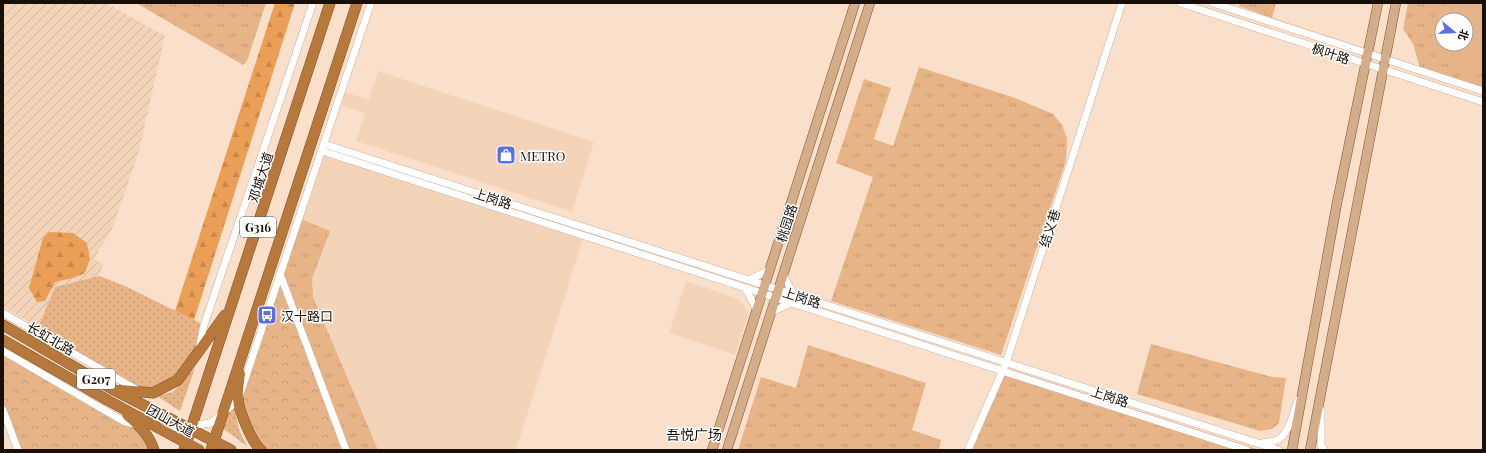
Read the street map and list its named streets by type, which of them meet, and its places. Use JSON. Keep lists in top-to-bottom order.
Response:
{
  "streets": {
    "highway": [
      "邓城大道",
      "G316",
      "长虹北路",
      "G207",
      "团山大道"
    ],
    "main road": ["桃园路"],
    "street": ["枫叶路", "上岗路", "结义巷"]
  },
  "crossings": [
    ["邓城大道", "长虹北路"],
    ["邓城大道", "团山大道"],
    ["上岗路", "桃园路"],
    ["上岗路", "结义巷"],
    ["G316", "团山大道"],
    ["长虹北路", "团山大道"]
  ],
  "districts": ["吾悦广场"],
  "places": {
    "shop": ["METRO"],
    "bus stop": ["汉十路口"]
  },
  "north": "right"
}
